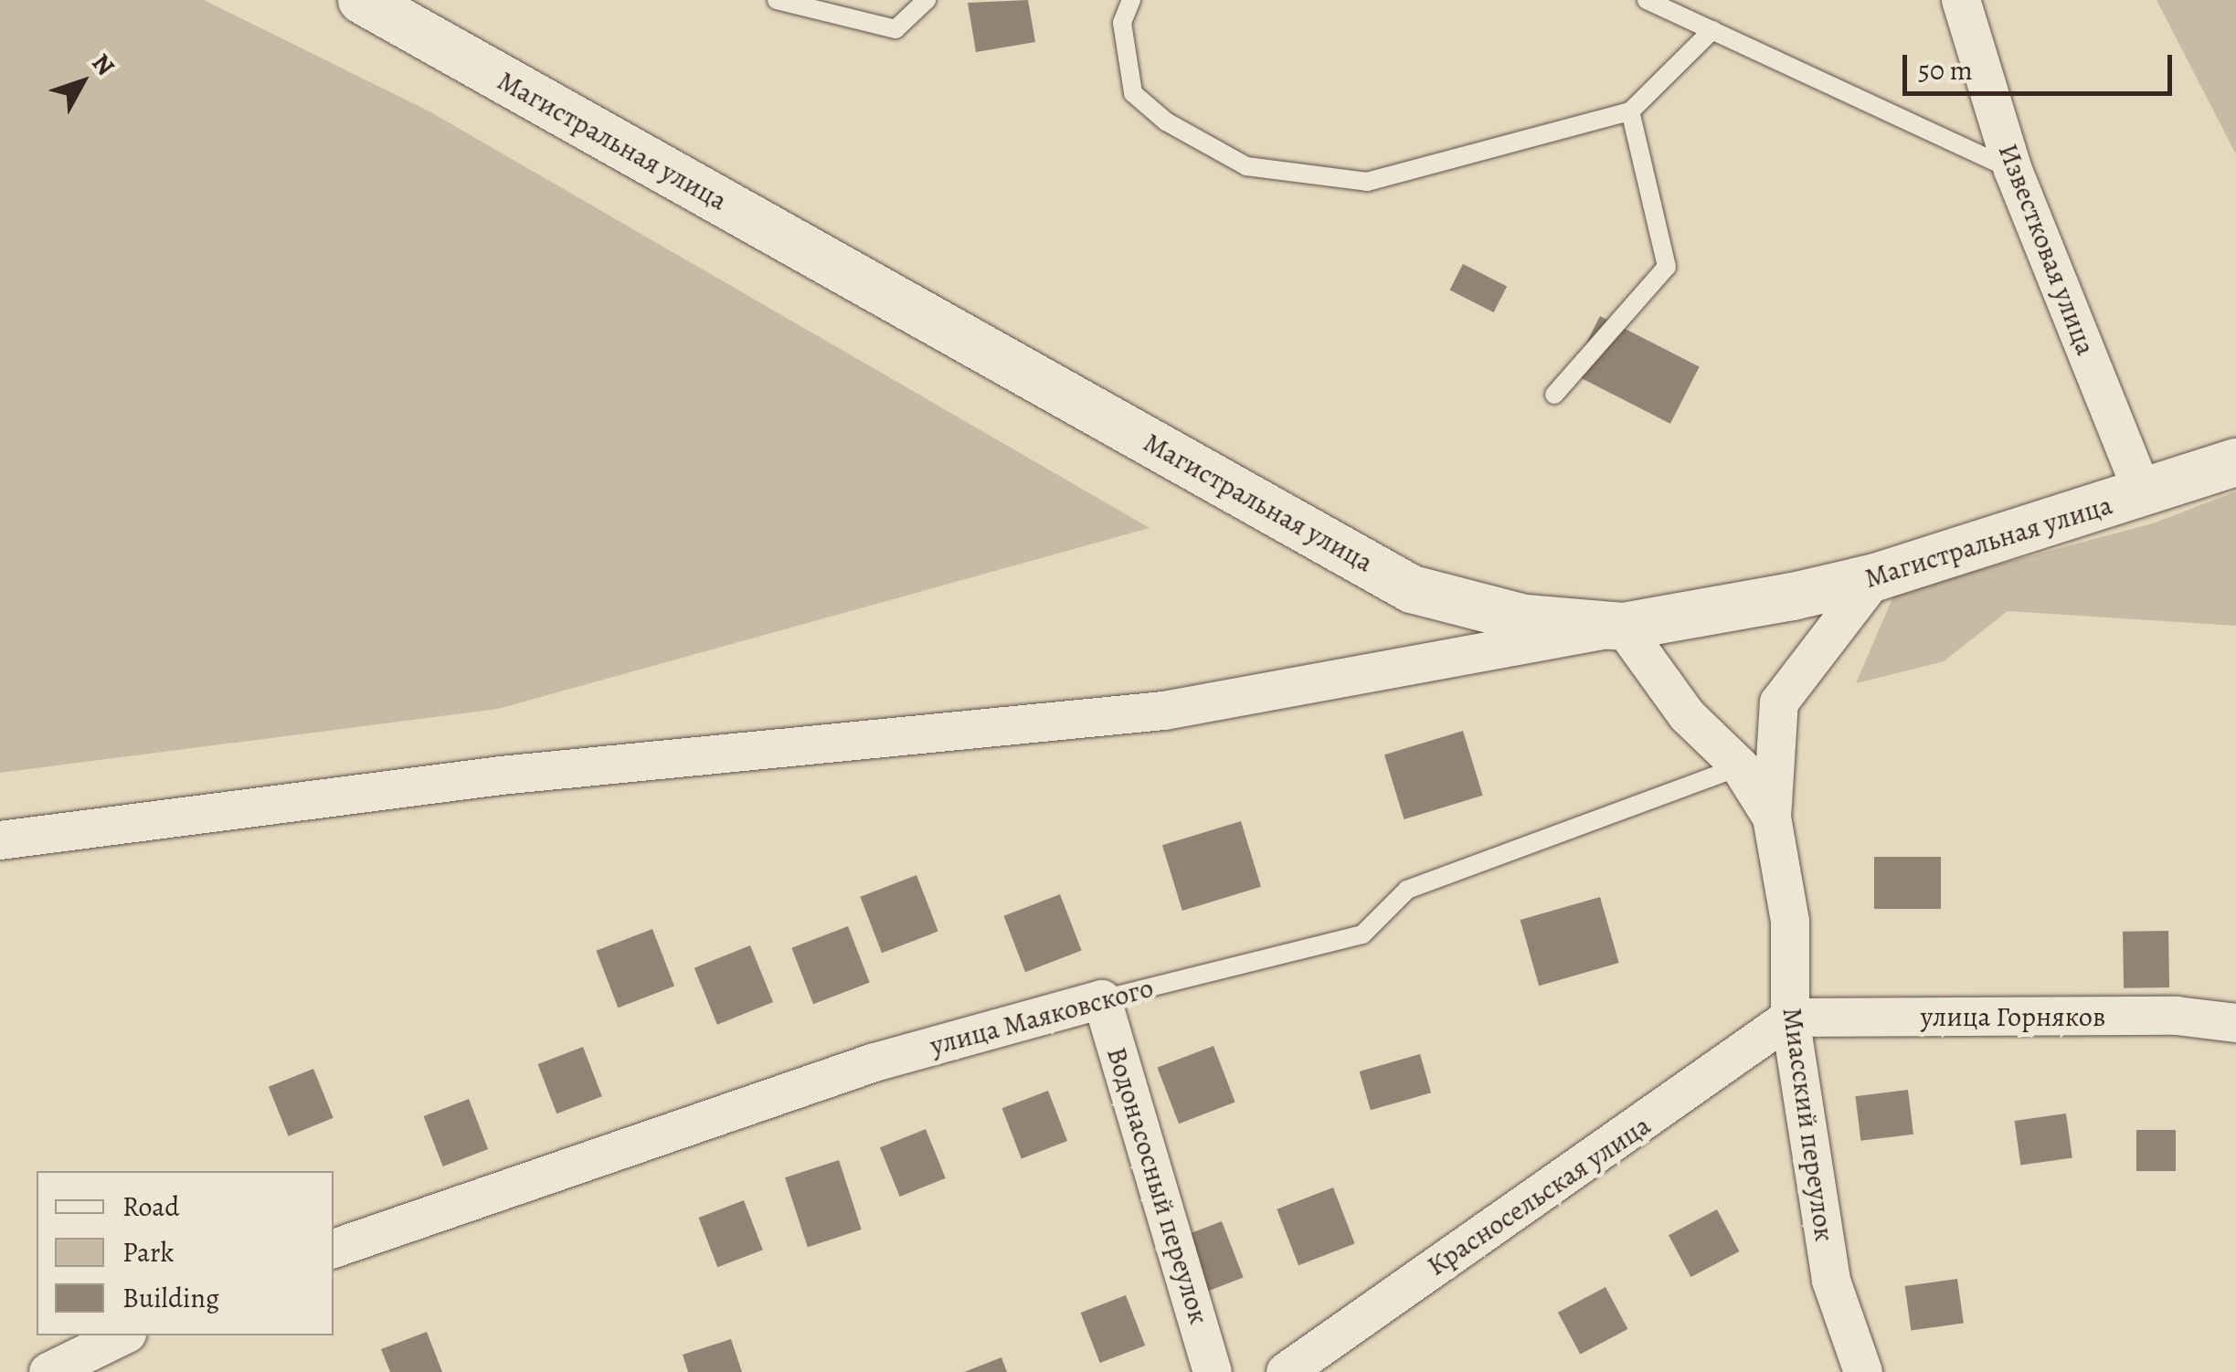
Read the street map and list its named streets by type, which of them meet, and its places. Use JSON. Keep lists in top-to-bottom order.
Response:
{
  "streets": {
    "street": [
      "Магистральная улица",
      "Известковая улица",
      "улица Маяковского",
      "улица Горняков",
      "Миасский переулок",
      "Водонасосный переулок",
      "Красносельская улица"
    ]
  },
  "crossings": [
    ["Магистральная улица", "Известковая улица"],
    ["Магистральная улица", "Миасский переулок"],
    ["улица Маяковского", "Миасский переулок"],
    ["улица Маяковского", "Водонасосный переулок"],
    ["улица Горняков", "Миасский переулок"],
    ["улица Горняков", "Красносельская улица"],
    ["Миасский переулок", "Красносельская улица"]
  ],
  "legend": ["Road", "Park", "Building"],
  "scale_bar": "50 m",
  "north": "top right"
}
